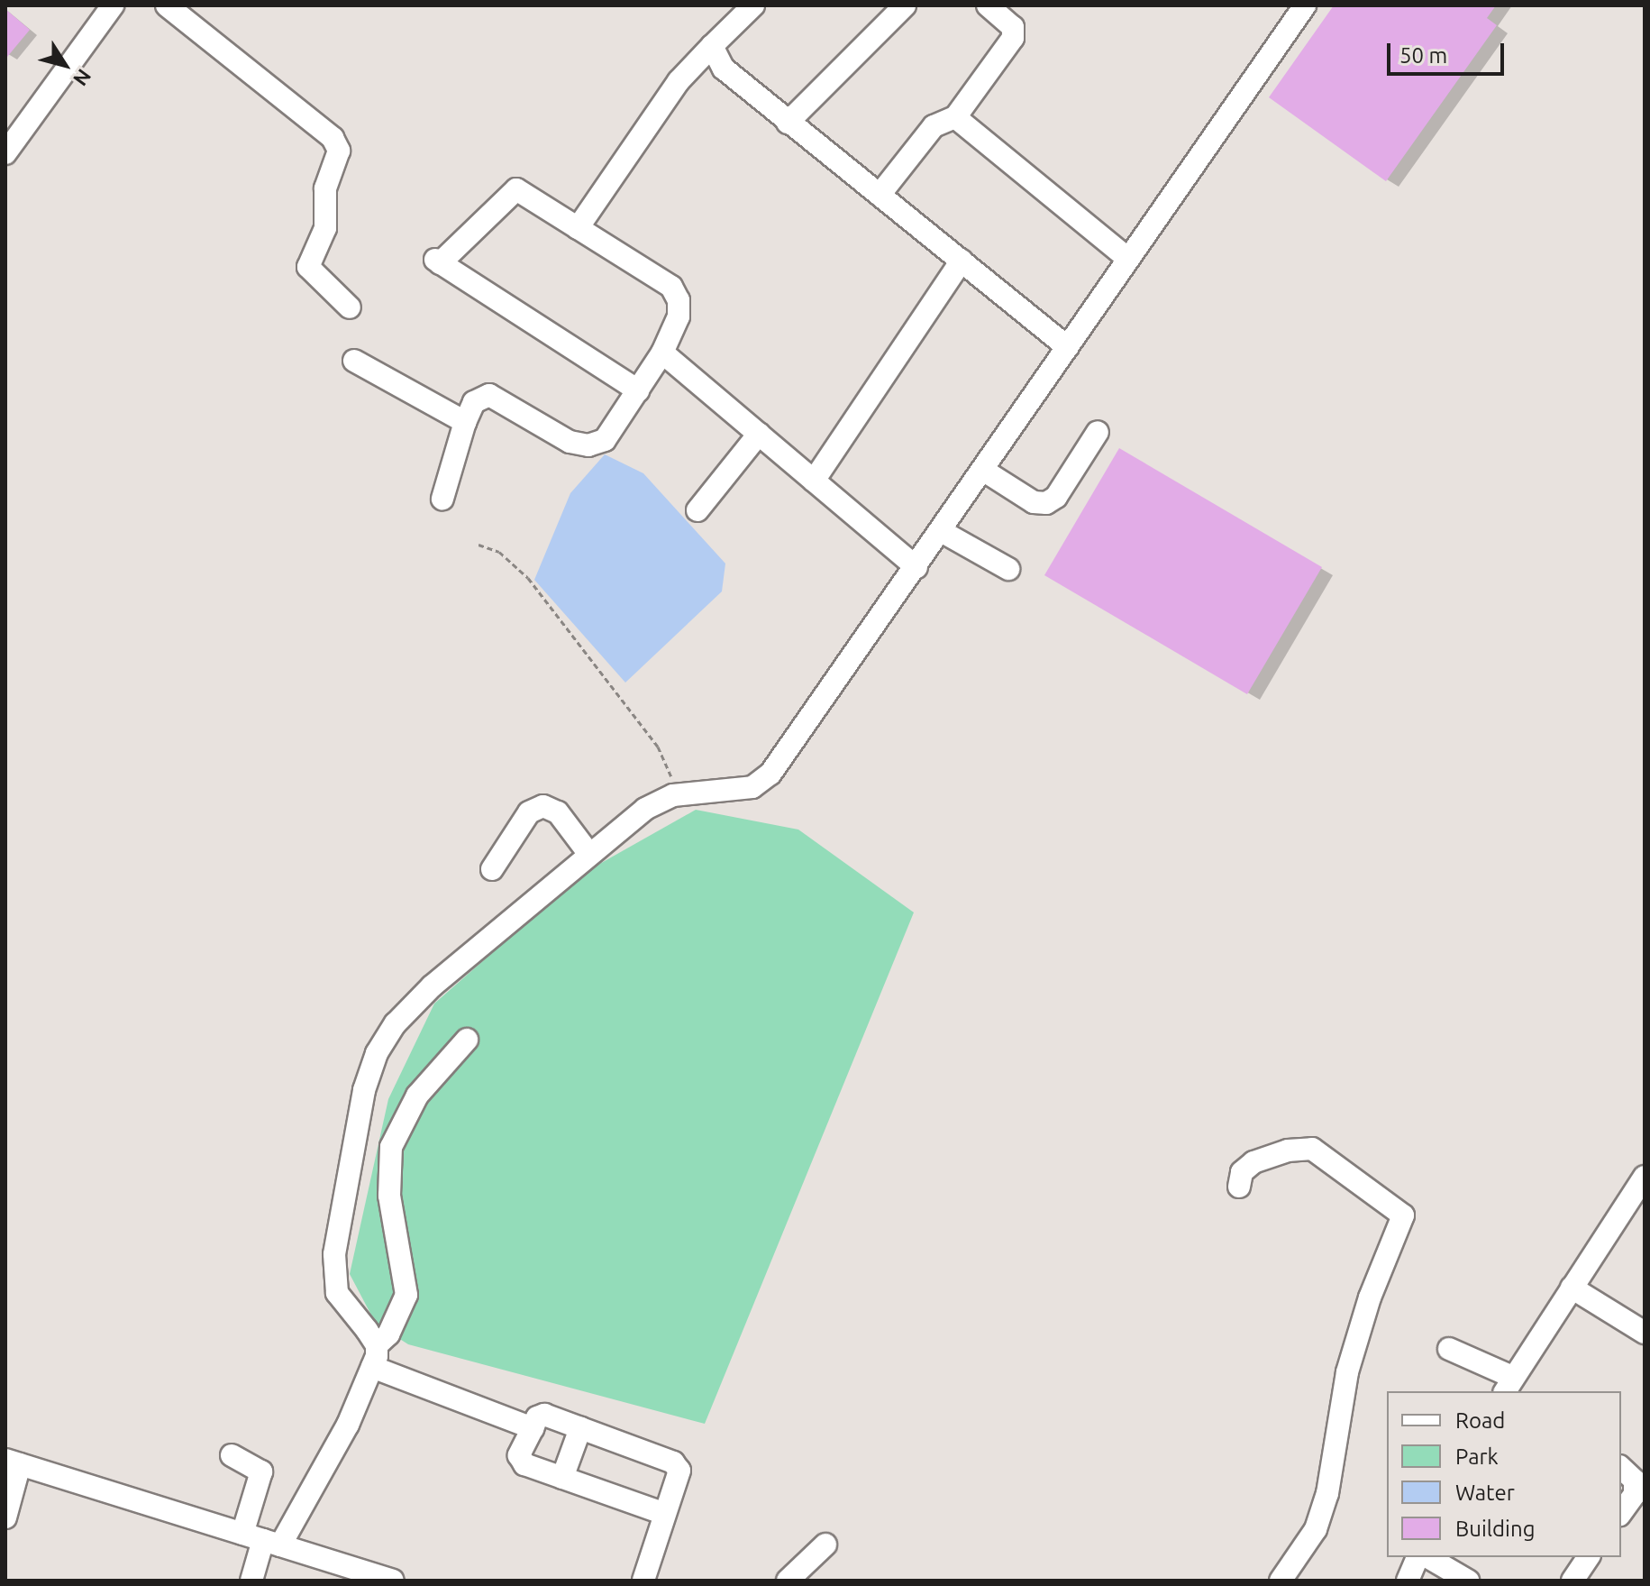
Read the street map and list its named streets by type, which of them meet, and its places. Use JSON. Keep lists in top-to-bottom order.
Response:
{
  "legend": [
    "Road",
    "Park",
    "Water",
    "Building"
  ],
  "scale_bar": "50 m",
  "north": "bottom right"
}
